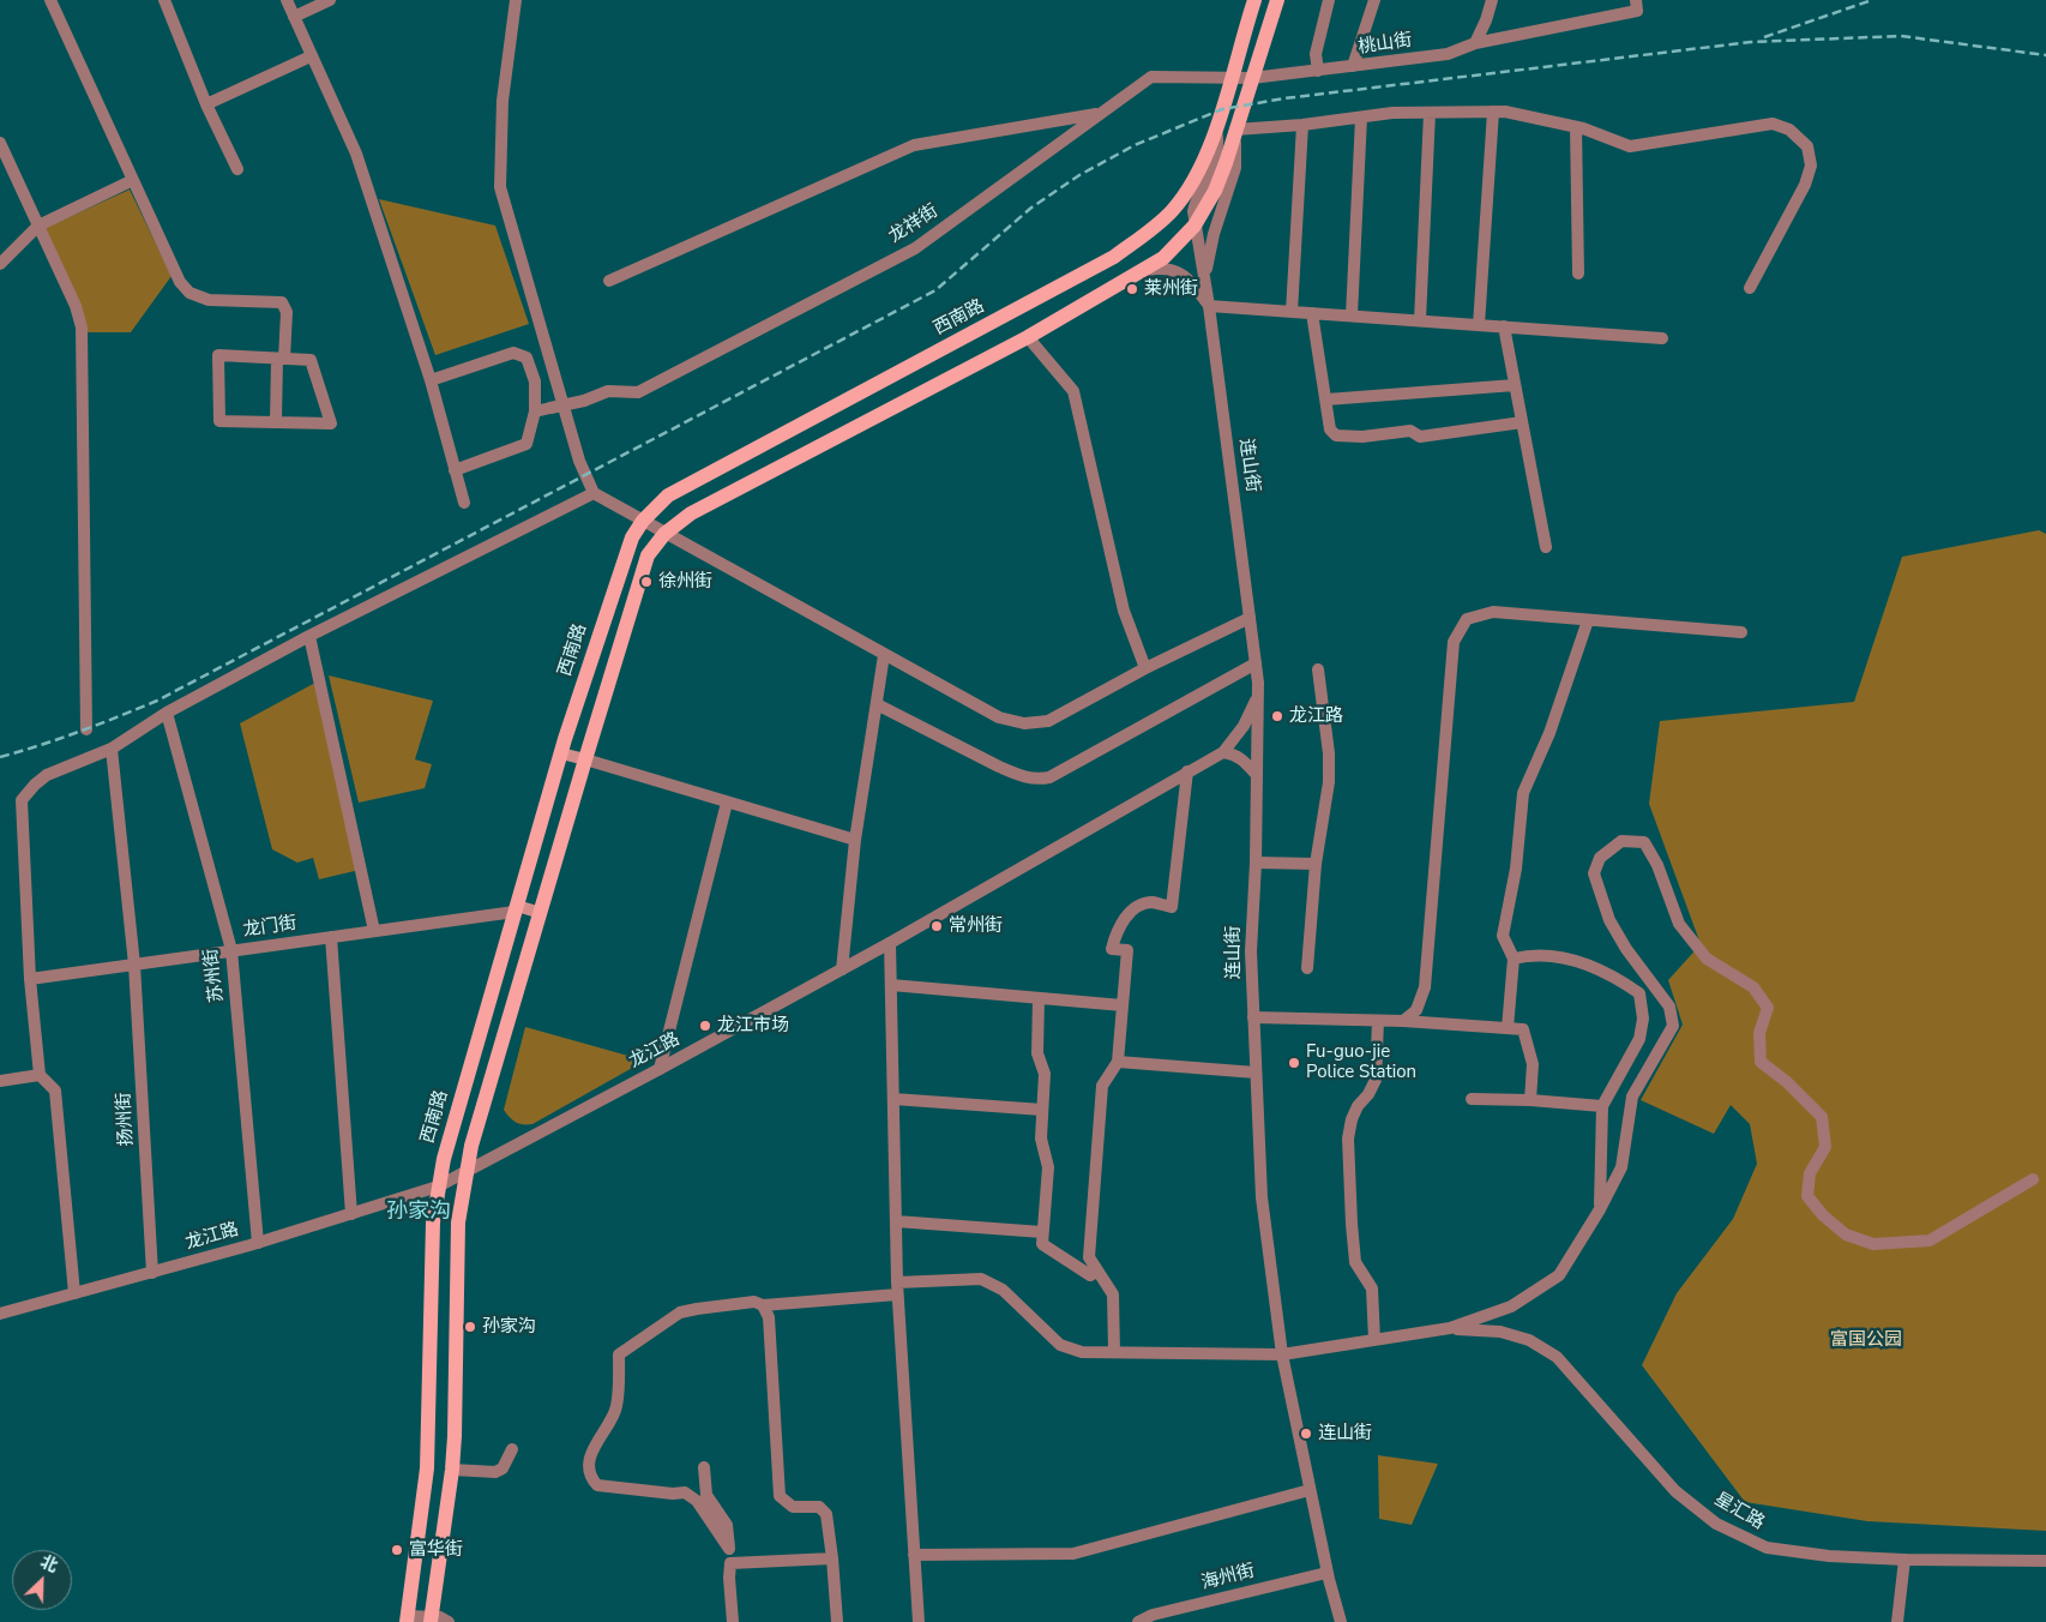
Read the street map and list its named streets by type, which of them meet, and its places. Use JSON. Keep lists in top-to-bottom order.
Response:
{
  "streets": {
    "main road": ["西南路"],
    "street": [
      "桃山街",
      "龙祥街",
      "连山街",
      "龙门街",
      "苏州街",
      "龙江路",
      "扬州街",
      "星汇路",
      "海州街"
    ]
  },
  "crossings": [
    ["桃山街", "龙祥街"],
    ["龙祥街", "西南路"],
    ["西南路", "连山街"],
    ["西南路", "龙门街"],
    ["西南路", "龙江路"],
    ["连山街", "龙江路"],
    ["连山街", "海州街"],
    ["龙门街", "苏州街"],
    ["龙门街", "扬州街"],
    ["苏州街", "龙江路"],
    ["龙江路", "扬州街"]
  ],
  "districts": ["孙家沟"],
  "parks": ["富国公园"],
  "places": [
    "莱州街",
    "徐州街",
    "龙江路",
    "常州街",
    "龙江市场",
    "Fu-guo-jie Police Station",
    "孙家沟",
    "连山街",
    "富华街"
  ],
  "north": "top right"
}
